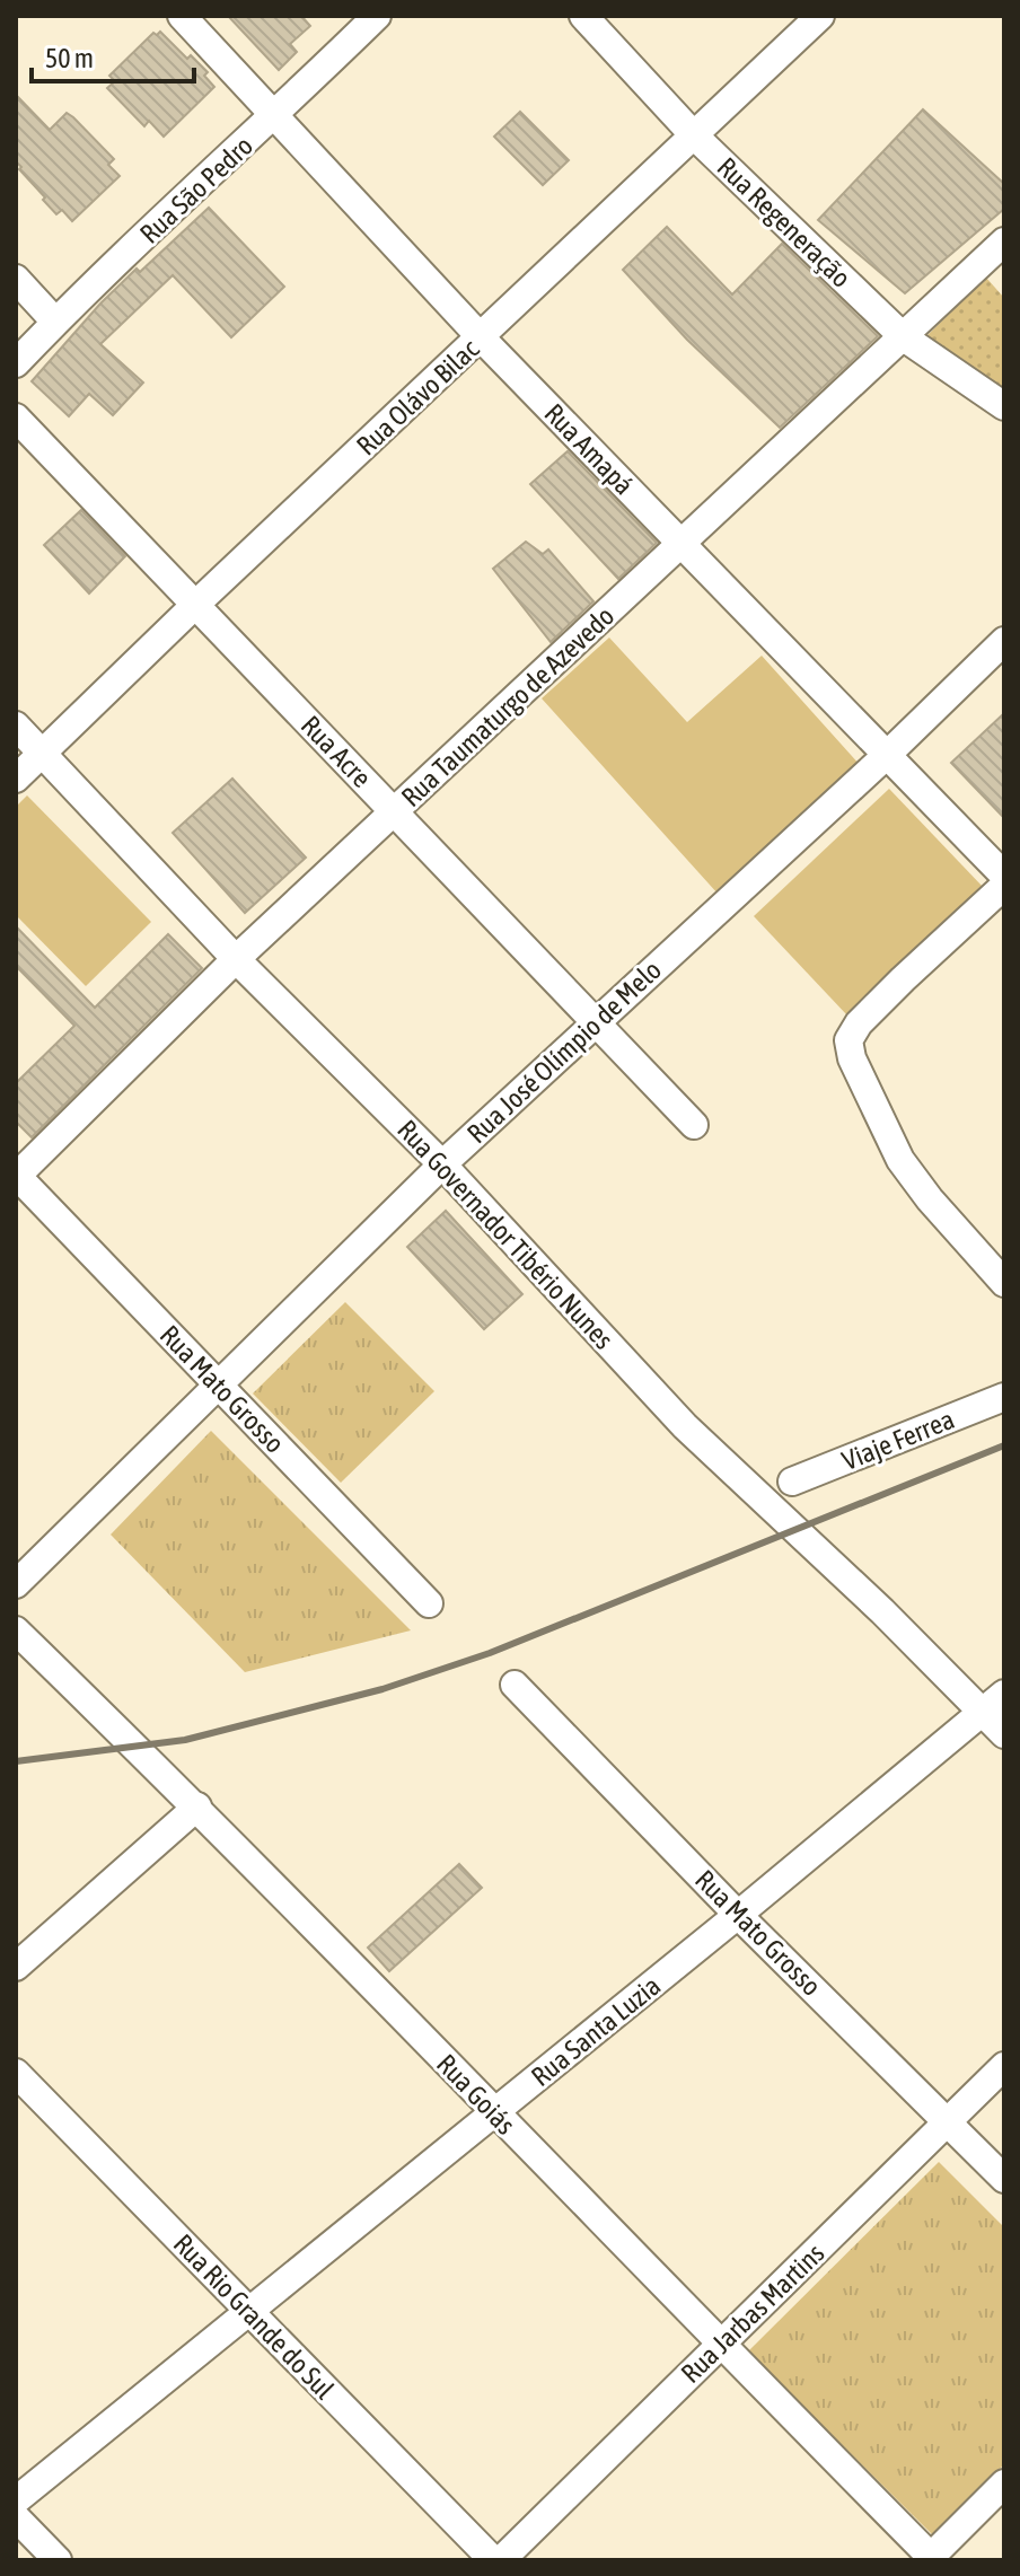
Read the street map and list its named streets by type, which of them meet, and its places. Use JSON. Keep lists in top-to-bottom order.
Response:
{
  "streets": {
    "street": [
      "Rua São Pedro",
      "Rua Regeneração",
      "Rua Olávo Bilac",
      "Rua Amapá",
      "Rua Taumaturgo de Azevedo",
      "Rua Acre",
      "Rua José Olímpio de Melo",
      "Rua Governador Tibério Nunes",
      "Rua Mato Grosso",
      "Viaje Ferrea",
      "Rua Santa Luzia",
      "Rua Goiás",
      "Rua Jarbas Martins",
      "Rua Rio Grande do Sul"
    ]
  },
  "crossings": [
    ["Rua São Pedro", "Rua Amapá"],
    ["Rua Regeneração", "Rua Olávo Bilac"],
    ["Rua Regeneração", "Rua Taumaturgo de Azevedo"],
    ["Rua Olávo Bilac", "Rua Amapá"],
    ["Rua Olávo Bilac", "Rua Acre"],
    ["Rua Olávo Bilac", "Rua Governador Tibério Nunes"],
    ["Rua Amapá", "Rua Taumaturgo de Azevedo"],
    ["Rua Amapá", "Rua José Olímpio de Melo"],
    ["Rua Taumaturgo de Azevedo", "Rua Acre"],
    ["Rua Taumaturgo de Azevedo", "Rua Governador Tibério Nunes"],
    ["Rua Taumaturgo de Azevedo", "Rua Mato Grosso"],
    ["Rua Acre", "Rua José Olímpio de Melo"],
    ["Rua José Olímpio de Melo", "Rua Governador Tibério Nunes"],
    ["Rua José Olímpio de Melo", "Rua Mato Grosso"],
    ["Rua Governador Tibério Nunes", "Rua Santa Luzia"],
    ["Rua Mato Grosso", "Rua Santa Luzia"],
    ["Rua Mato Grosso", "Rua Jarbas Martins"],
    ["Rua Santa Luzia", "Rua Goiás"],
    ["Rua Santa Luzia", "Rua Rio Grande do Sul"],
    ["Rua Goiás", "Rua Jarbas Martins"]
  ],
  "scale_bar": "50 m"
}
